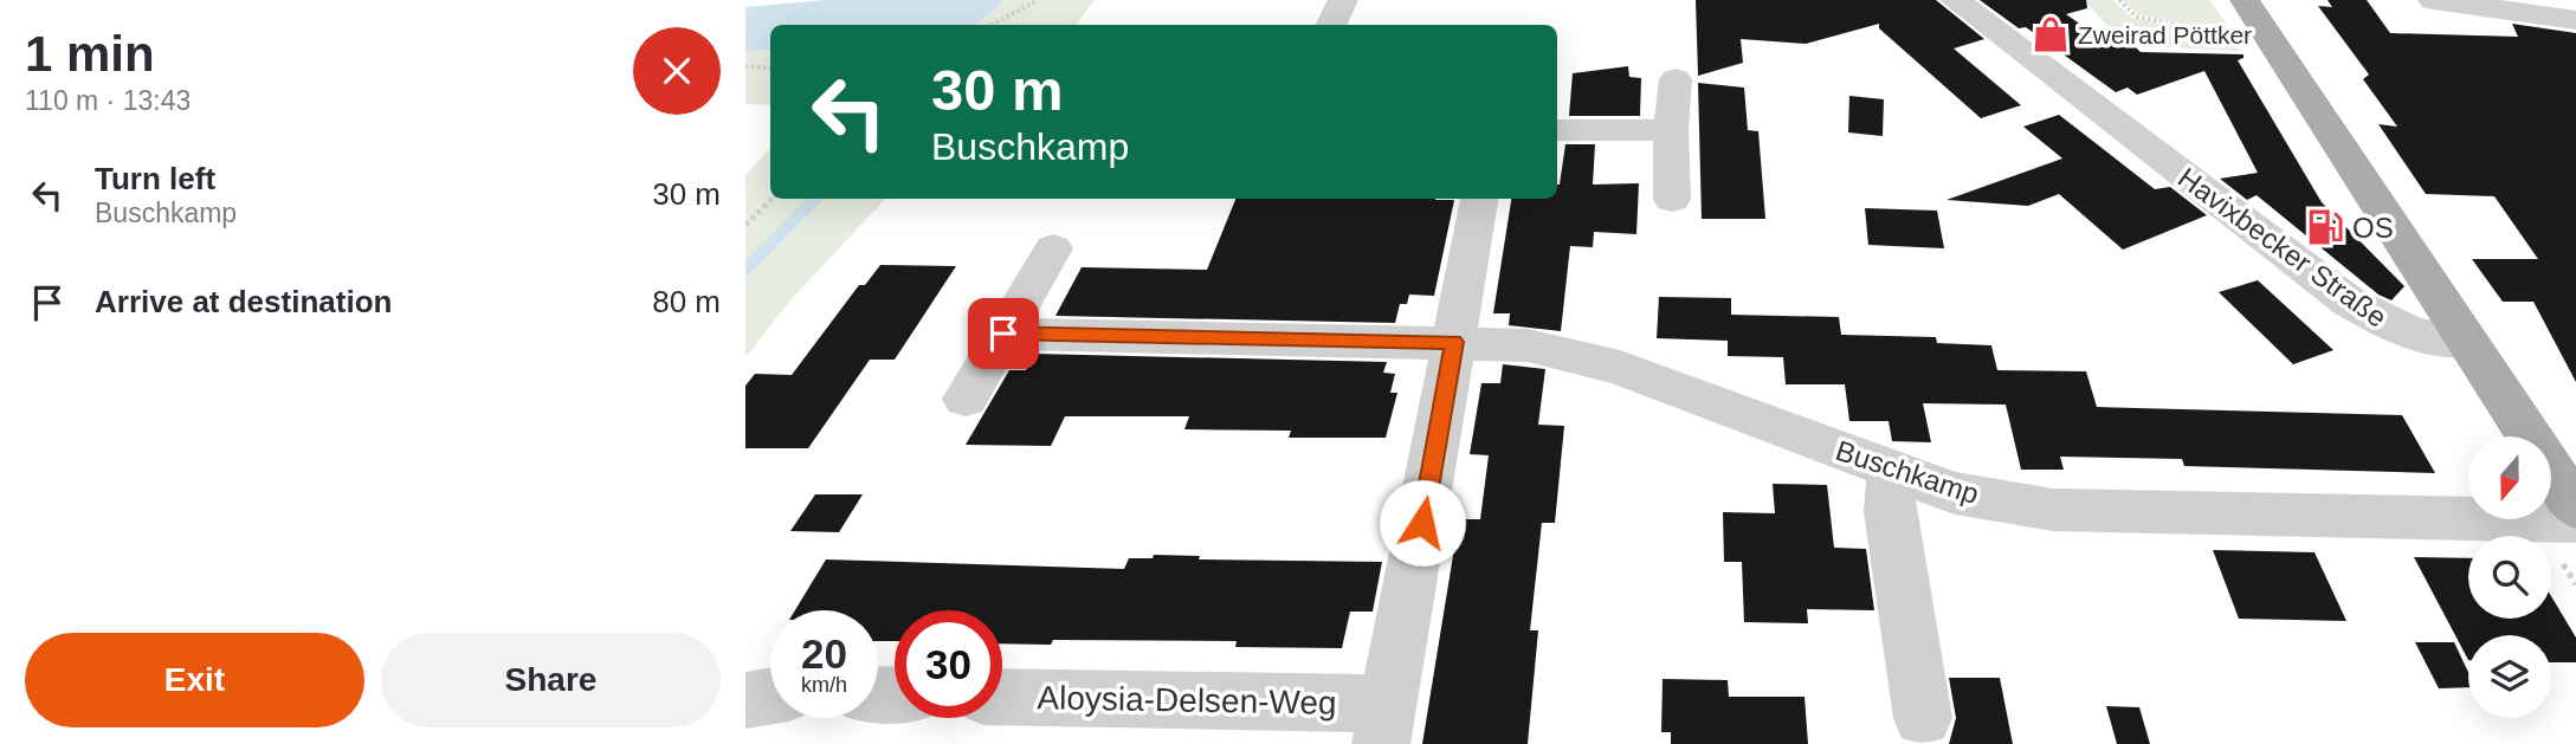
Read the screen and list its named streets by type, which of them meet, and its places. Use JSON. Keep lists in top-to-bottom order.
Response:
{
  "streets": {
    "street": ["Havixbecker Straße", "Buschkamp", "Aloysia-Delsen-Weg"]
  },
  "crossings": [
    ["Buschkamp", "Aloysia-Delsen-Weg"]
  ],
  "places": {
    "shop": ["Zweirad Pöttker"],
    "fuel station": ["OS"]
  },
  "north": "bottom",
  "page": {
    "heading": ["1 min", "110 m · 13:43"],
    "turn": ["30 m", "Buschkamp"],
    "list": [
      {
        "name": "Turn left",
        "note": "Buschkamp",
        "value": "30 m"
      },
      {
        "name": "Arrive at destination",
        "value": "80 m"
      }
    ],
    "speed": "20 km/h",
    "limit": "30",
    "buttons": ["Exit", "Share"]
  }
}
